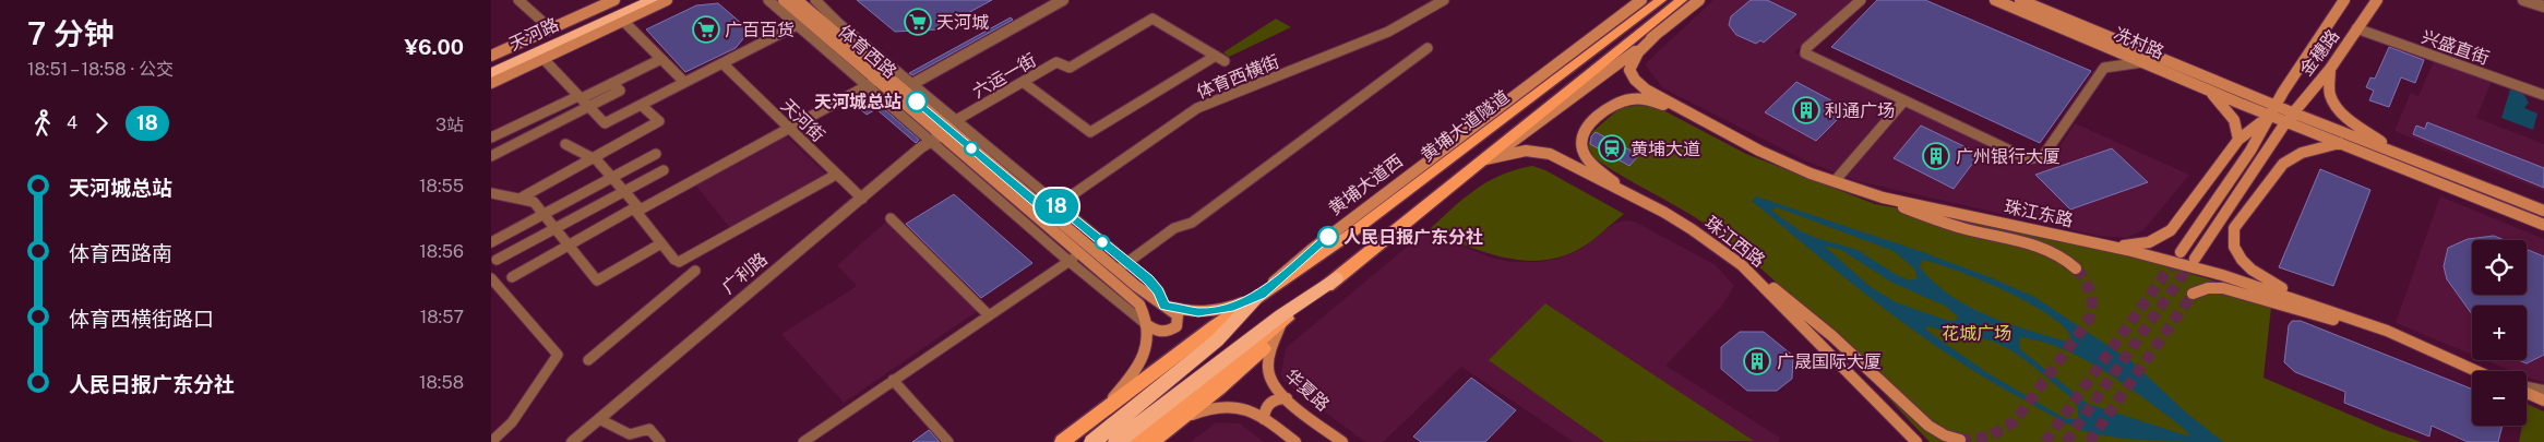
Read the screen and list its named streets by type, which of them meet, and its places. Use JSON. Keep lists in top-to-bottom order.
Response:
{
  "streets": {
    "highway": ["天河路"],
    "main road": [
      "冼村路",
      "体育西路",
      "金穗路",
      "黄埔大道隧道",
      "黄埔大道西",
      "珠江东路",
      "珠江西路",
      "华夏路"
    ],
    "street": [
      "兴盛直街",
      "六运一街",
      "体育西横街",
      "天河街",
      "广利路"
    ]
  },
  "crossings": [
    ["冼村路", "金穗路"],
    ["兴盛直街", "金穗路"],
    ["体育西路", "六运一街"],
    ["体育西路", "体育西横街"],
    ["体育西路", "广利路"],
    ["六运一街", "广利路"],
    ["天河街", "广利路"],
    ["黄埔大道隧道", "黄埔大道西"]
  ],
  "parks": ["花城广场"],
  "places": {
    "supermarket": ["天河城", "广百百货"],
    "other": ["天河城总站", "人民日报广东分社"],
    "building": ["利通广场", "广州银行大厦", "广晟国际大厦"],
    "station": ["黄埔大道"]
  },
  "lines": ["bus line 18"],
  "page": {
    "heading": ["7 分钟", "18:51 – 18:58 · 公交", "¥6.00"],
    "on_map": "18",
    "legs": ["4", "18", "3站"],
    "list": [
      {
        "name": "天河城总站",
        "value": "18:55"
      },
      {
        "name": "体育西路南",
        "value": "18:56"
      },
      {
        "name": "体育西横街路口",
        "value": "18:57"
      },
      {
        "name": "人民日报广东分社",
        "value": "18:58"
      }
    ],
    "map_buttons": ["+", "−"]
  }
}
